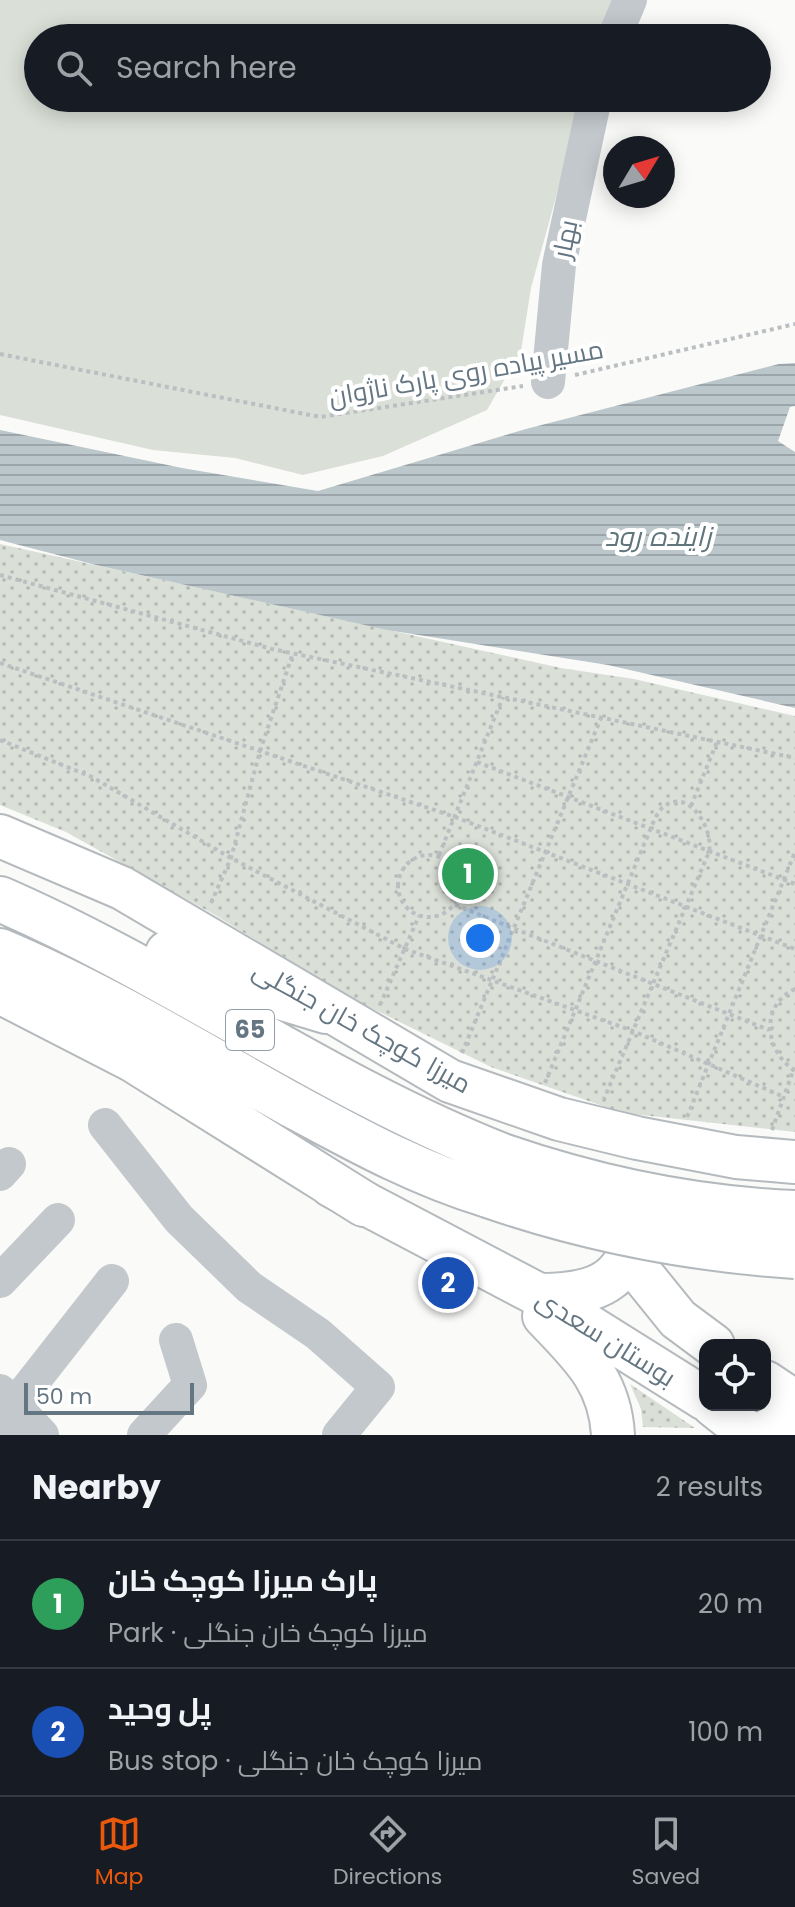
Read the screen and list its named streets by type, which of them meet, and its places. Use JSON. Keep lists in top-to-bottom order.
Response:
{
  "streets": {
    "highway": ["65"],
    "main road": ["میرزا کوچک خان جنگلی", "بوستان سعدی"],
    "street": ["بهار"],
    "path": ["مسیر پیاده روی پارک ناژوان"]
  },
  "crossings": [
    ["بهار", "مسیر پیاده روی پارک ناژوان"]
  ],
  "water": ["زاینده رود"],
  "scale_bar": "50 m",
  "north": "top right",
  "page": {
    "search": "Search here",
    "pins": ["1", "2"],
    "scale": "50 m",
    "heading": ["Nearby", "2 results"],
    "list": [
      {
        "mark": "1",
        "name": "پارک میرزا کوچک خان",
        "note": "Park · میرزا کوچک خان جنگلی",
        "value": "20 m"
      },
      {
        "mark": "2",
        "name": "پل وحید",
        "note": "Bus stop · میرزا کوچک خان جنگلی",
        "value": "100 m"
      }
    ],
    "nav": ["Map", "Directions", "Saved"]
  }
}
